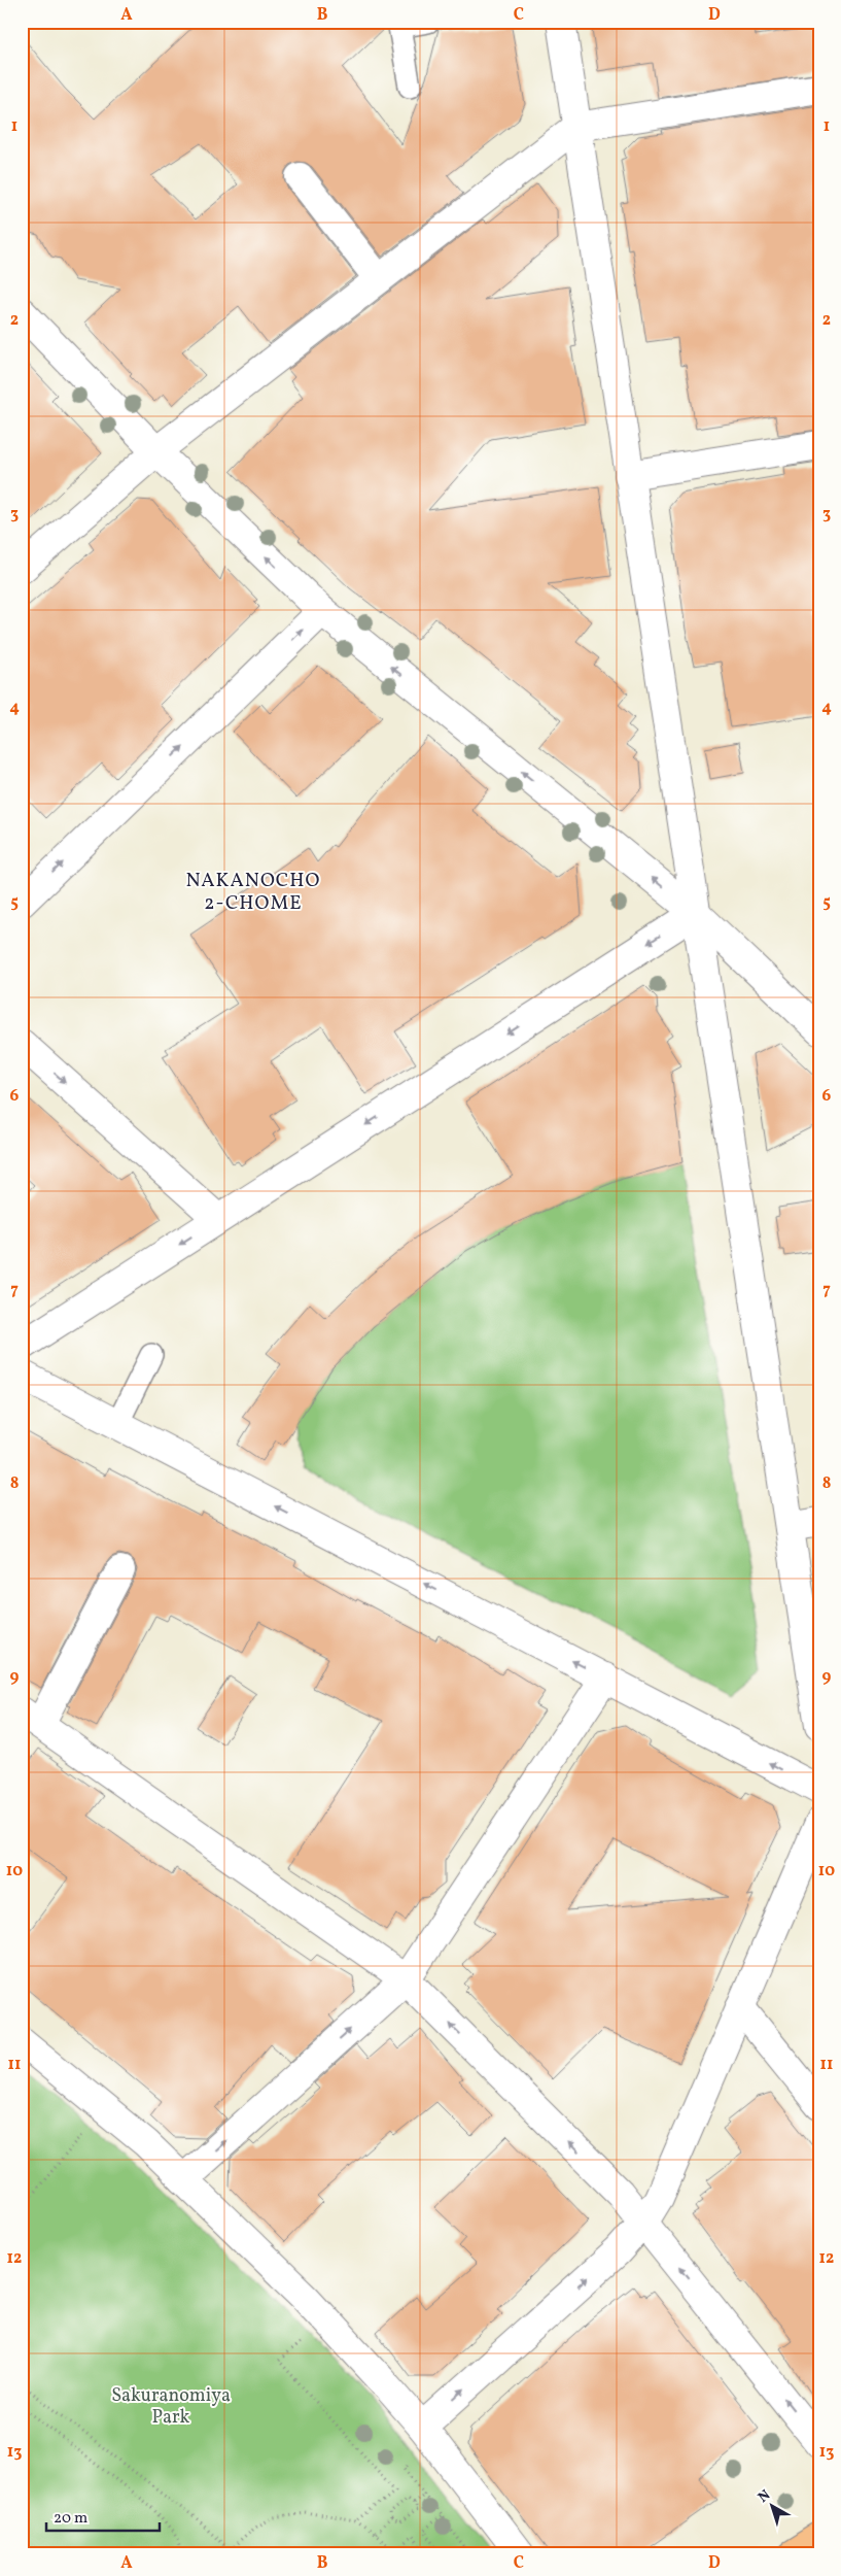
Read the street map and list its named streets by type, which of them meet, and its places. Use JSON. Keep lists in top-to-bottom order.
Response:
{
  "districts": ["NAKANOCHO 2-CHOME"],
  "parks": ["Sakuranomiya Park"],
  "scale_bar": "20 m",
  "north": "top left",
  "grid": {
    "columns": [
      "A",
      "B",
      "C",
      "D"
    ],
    "rows": [
      "1",
      "2",
      "3",
      "4",
      "5",
      "6",
      "7",
      "8",
      "9",
      "10",
      "11",
      "12",
      "13"
    ]
  }
}
